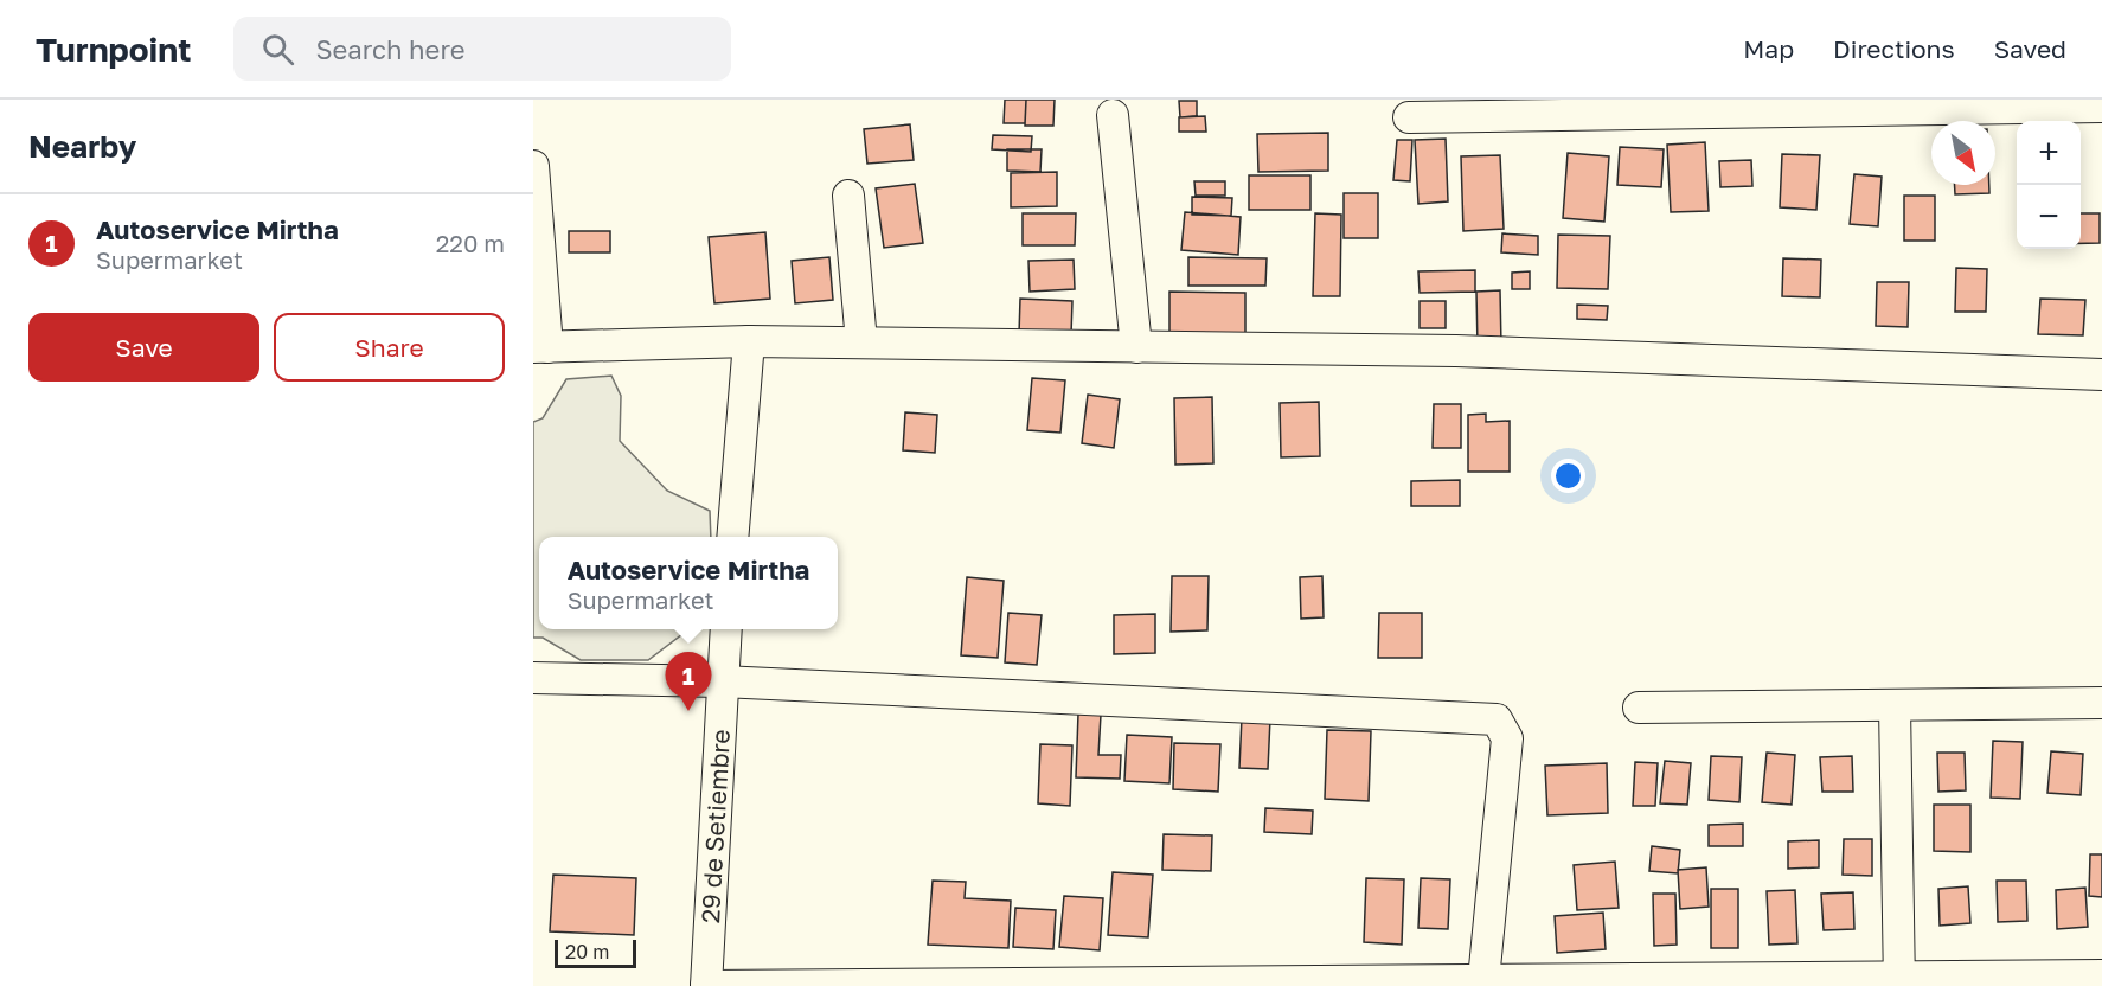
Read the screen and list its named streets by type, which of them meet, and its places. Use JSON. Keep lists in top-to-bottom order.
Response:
{
  "streets": {
    "street": ["29 de Setiembre"]
  },
  "scale_bar": "20 m",
  "north": "bottom right",
  "page": {
    "header": "Turnpoint",
    "search": "Search here",
    "nav": ["Map", "Directions", "Saved"],
    "heading": "Nearby",
    "map_buttons": ["+", "−"],
    "list": [
      {
        "mark": "1",
        "name": "Autoservice Mirtha",
        "note": "Supermarket",
        "value": "220 m"
      }
    ],
    "buttons": ["Save", "Share"],
    "popup": ["Autoservice Mirtha", "Supermarket"],
    "pins": "1",
    "scale": "20 m"
  }
}
